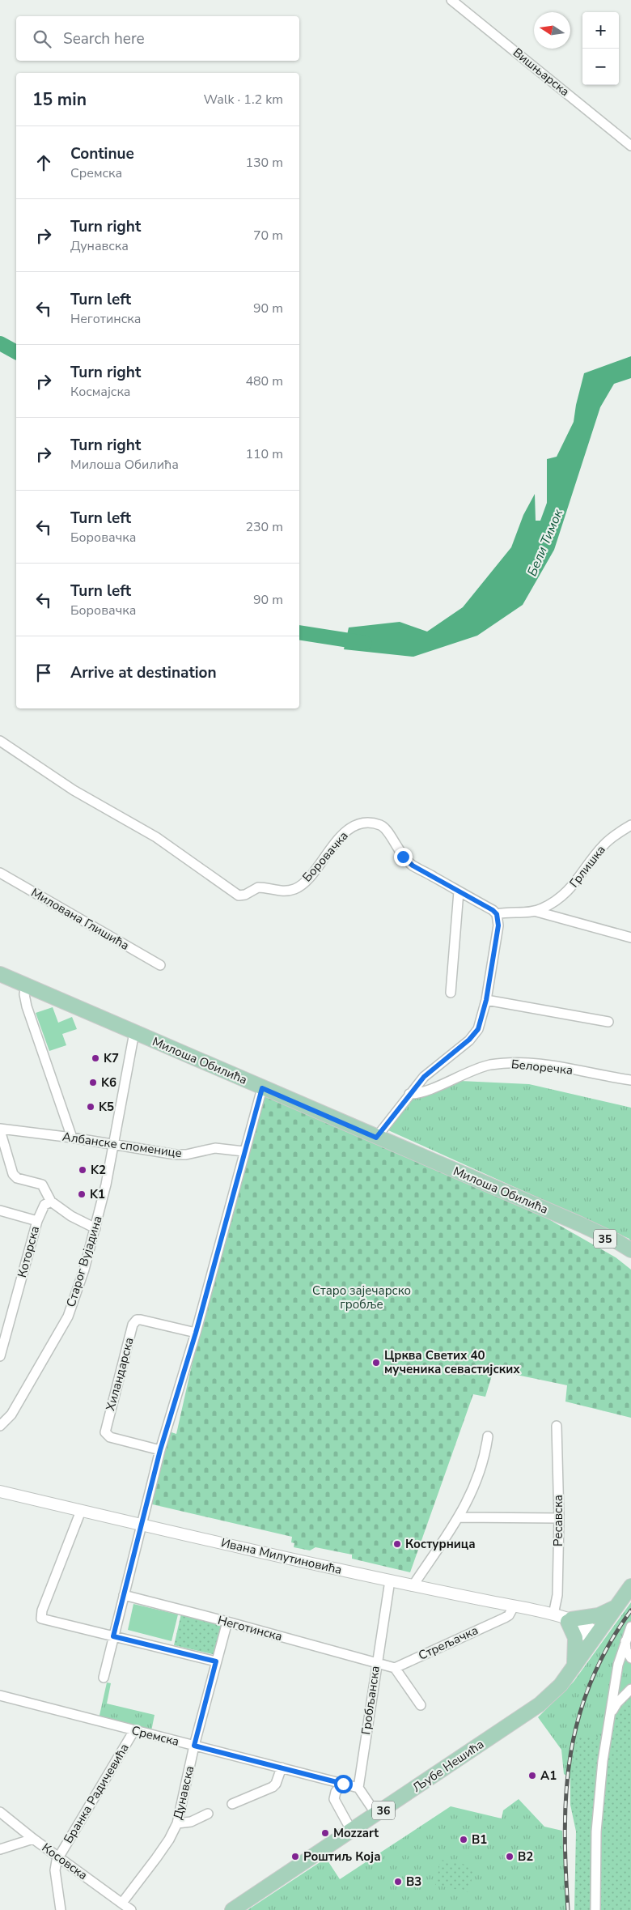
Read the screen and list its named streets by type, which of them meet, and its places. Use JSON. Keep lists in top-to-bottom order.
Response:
{
  "streets": {
    "main road": [
      "Милоша Обилића",
      "35",
      "Љубе Нешића",
      "36"
    ],
    "street": [
      "Вишњарска",
      "Боровачка",
      "Грлишка",
      "Милована Глишића",
      "Белоречка",
      "Албанске споменице",
      "Которска",
      "Старог Вујадина",
      "Хиландарска",
      "Ресавска",
      "Ивана Милутиновића",
      "Неготинска",
      "Стрељачка",
      "Гробљанска",
      "Сремска",
      "Дунавска",
      "Бранка Радичевића",
      "Косовска"
    ]
  },
  "crossings": [
    ["Боровачка", "Грлишка"],
    ["Милоша Обилића", "Старог Вујадина"],
    ["Албанске споменице", "Старог Вујадина"],
    ["Ресавска", "Ивана Милутиновића"],
    ["Ивана Милутиновића", "Стрељачка"],
    ["Ивана Милутиновића", "Гробљанска"],
    ["Ивана Милутиновића", "Љубе Нешића"],
    ["Неготинска", "Гробљанска"],
    ["Неготинска", "Дунавска"],
    ["Гробљанска", "Сремска"],
    ["Сремска", "Дунавска"],
    ["Сремска", "Бранка Радичевића"],
    ["Дунавска", "Косовска"],
    ["Бранка Радичевића", "Косовска"]
  ],
  "water": ["Бели Тимок"],
  "parks": ["Старо зајечарско гробље"],
  "places": [
    "K7",
    "K6",
    "K5",
    "K2",
    "K1",
    "Црква Светих 40 мученика севастијских",
    "Костурница",
    "A1",
    "Mozzart",
    "B1",
    "Роштиљ Која",
    "B2",
    "B3"
  ],
  "north": "left",
  "page": {
    "map_buttons": ["+", "−"],
    "search": "Search here",
    "heading": ["15 min", "Walk · 1.2 km"],
    "list": [
      ["Continue", "Сремска", "130 m"],
      ["Turn right", "Дунавска", "70 m"],
      ["Turn left", "Неготинска", "90 m"],
      ["Turn right", "Космајска", "480 m"],
      ["Turn right", "Милоша Обилића", "110 m"],
      ["Turn left", "Боровачка", "230 m"],
      ["Turn left", "Боровачка", "90 m"],
      "Arrive at destination"
    ]
  }
}
